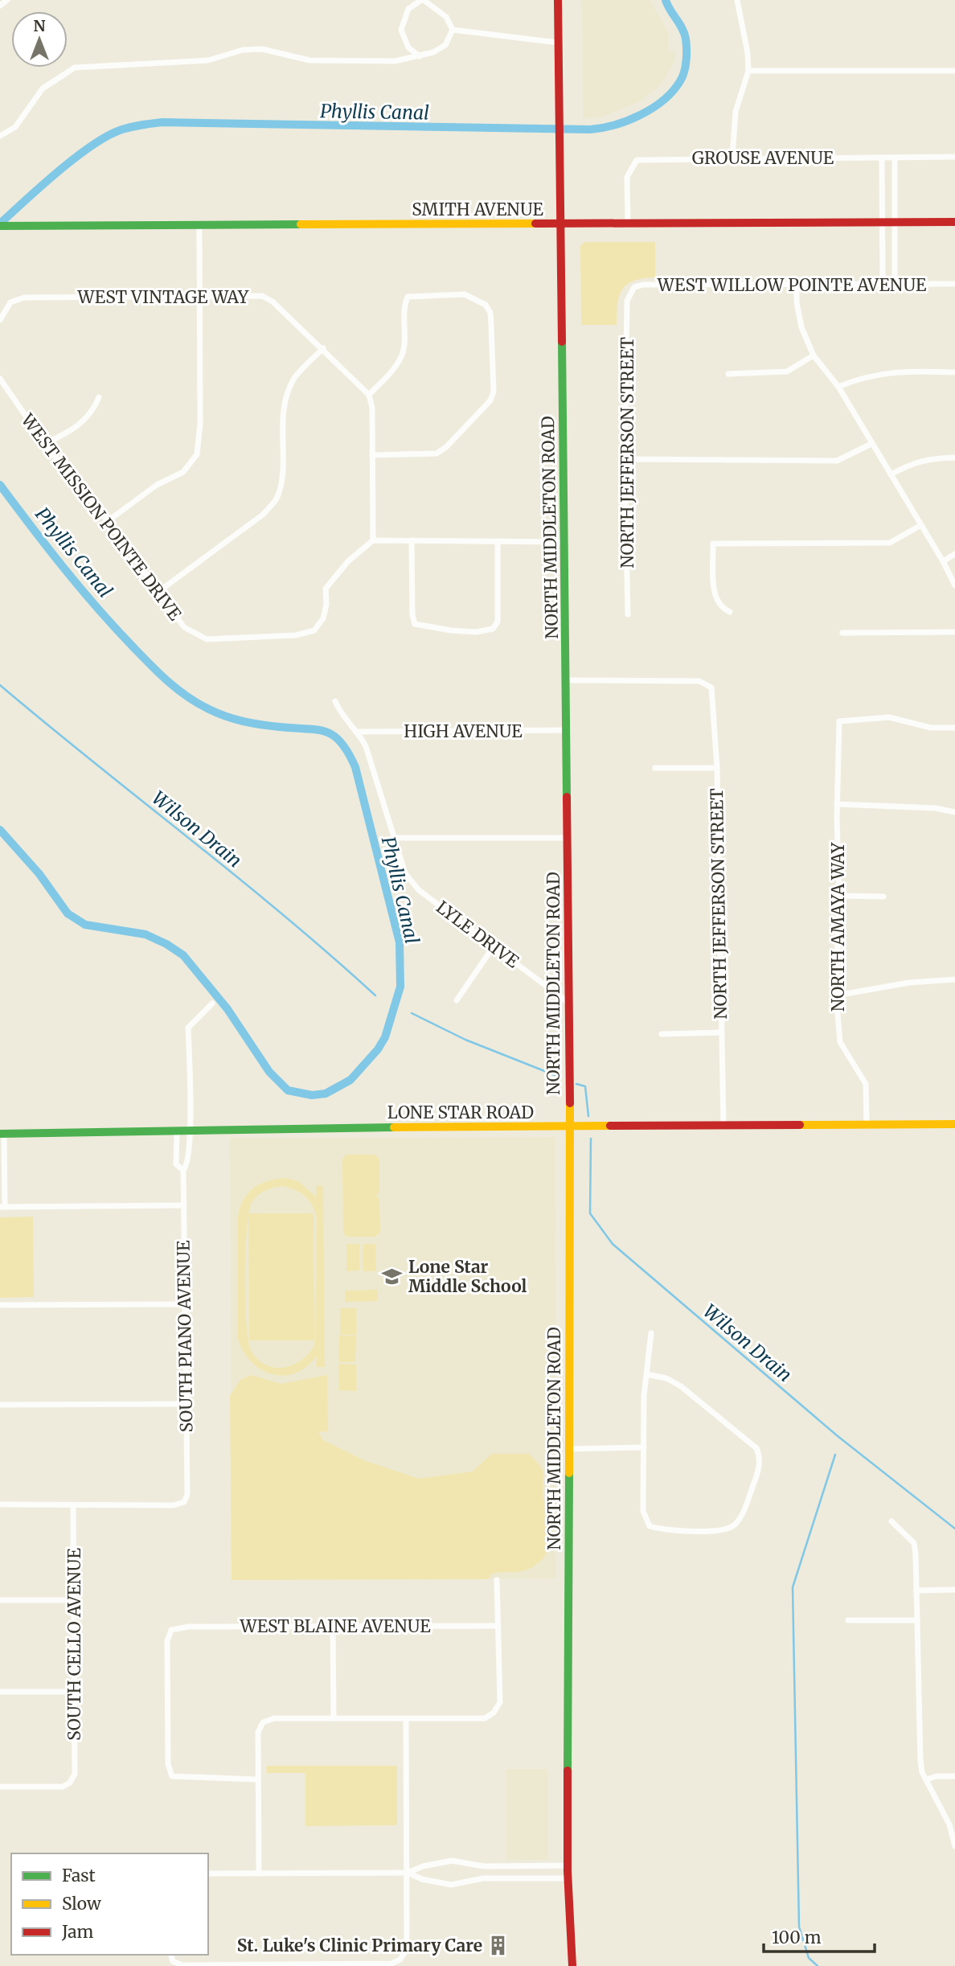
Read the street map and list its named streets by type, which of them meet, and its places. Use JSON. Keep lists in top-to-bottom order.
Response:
{
  "streets": {
    "main road": ["SMITH AVENUE", "NORTH MIDDLETON ROAD", "LONE STAR ROAD"],
    "street": [
      "GROUSE AVENUE",
      "WEST WILLOW POINTE AVENUE",
      "WEST VINTAGE WAY",
      "NORTH JEFFERSON STREET",
      "WEST MISSION POINTE DRIVE",
      "HIGH AVENUE",
      "NORTH AMAYA WAY",
      "LYLE DRIVE",
      "SOUTH PIANO AVENUE",
      "WEST BLAINE AVENUE",
      "SOUTH CELLO AVENUE"
    ]
  },
  "crossings": [
    ["GROUSE AVENUE", "SMITH AVENUE"],
    ["SMITH AVENUE", "NORTH MIDDLETON ROAD"],
    ["WEST WILLOW POINTE AVENUE", "NORTH JEFFERSON STREET"],
    ["NORTH JEFFERSON STREET", "NORTH MIDDLETON ROAD"],
    ["NORTH JEFFERSON STREET", "LONE STAR ROAD"],
    ["NORTH MIDDLETON ROAD", "HIGH AVENUE"],
    ["NORTH MIDDLETON ROAD", "LYLE DRIVE"],
    ["NORTH MIDDLETON ROAD", "LONE STAR ROAD"],
    ["HIGH AVENUE", "LYLE DRIVE"],
    ["NORTH AMAYA WAY", "LONE STAR ROAD"],
    ["LONE STAR ROAD", "SOUTH PIANO AVENUE"],
    ["SOUTH PIANO AVENUE", "SOUTH CELLO AVENUE"]
  ],
  "water": ["Phyllis Canal", "Wilson Drain"],
  "places": {
    "school or university": ["Lone Star Middle School"],
    "building": ["St. Luke's Clinic Primary Care"]
  },
  "legend": ["Fast", "Slow", "Jam"],
  "scale_bar": "100 m",
  "north": "top"
}
